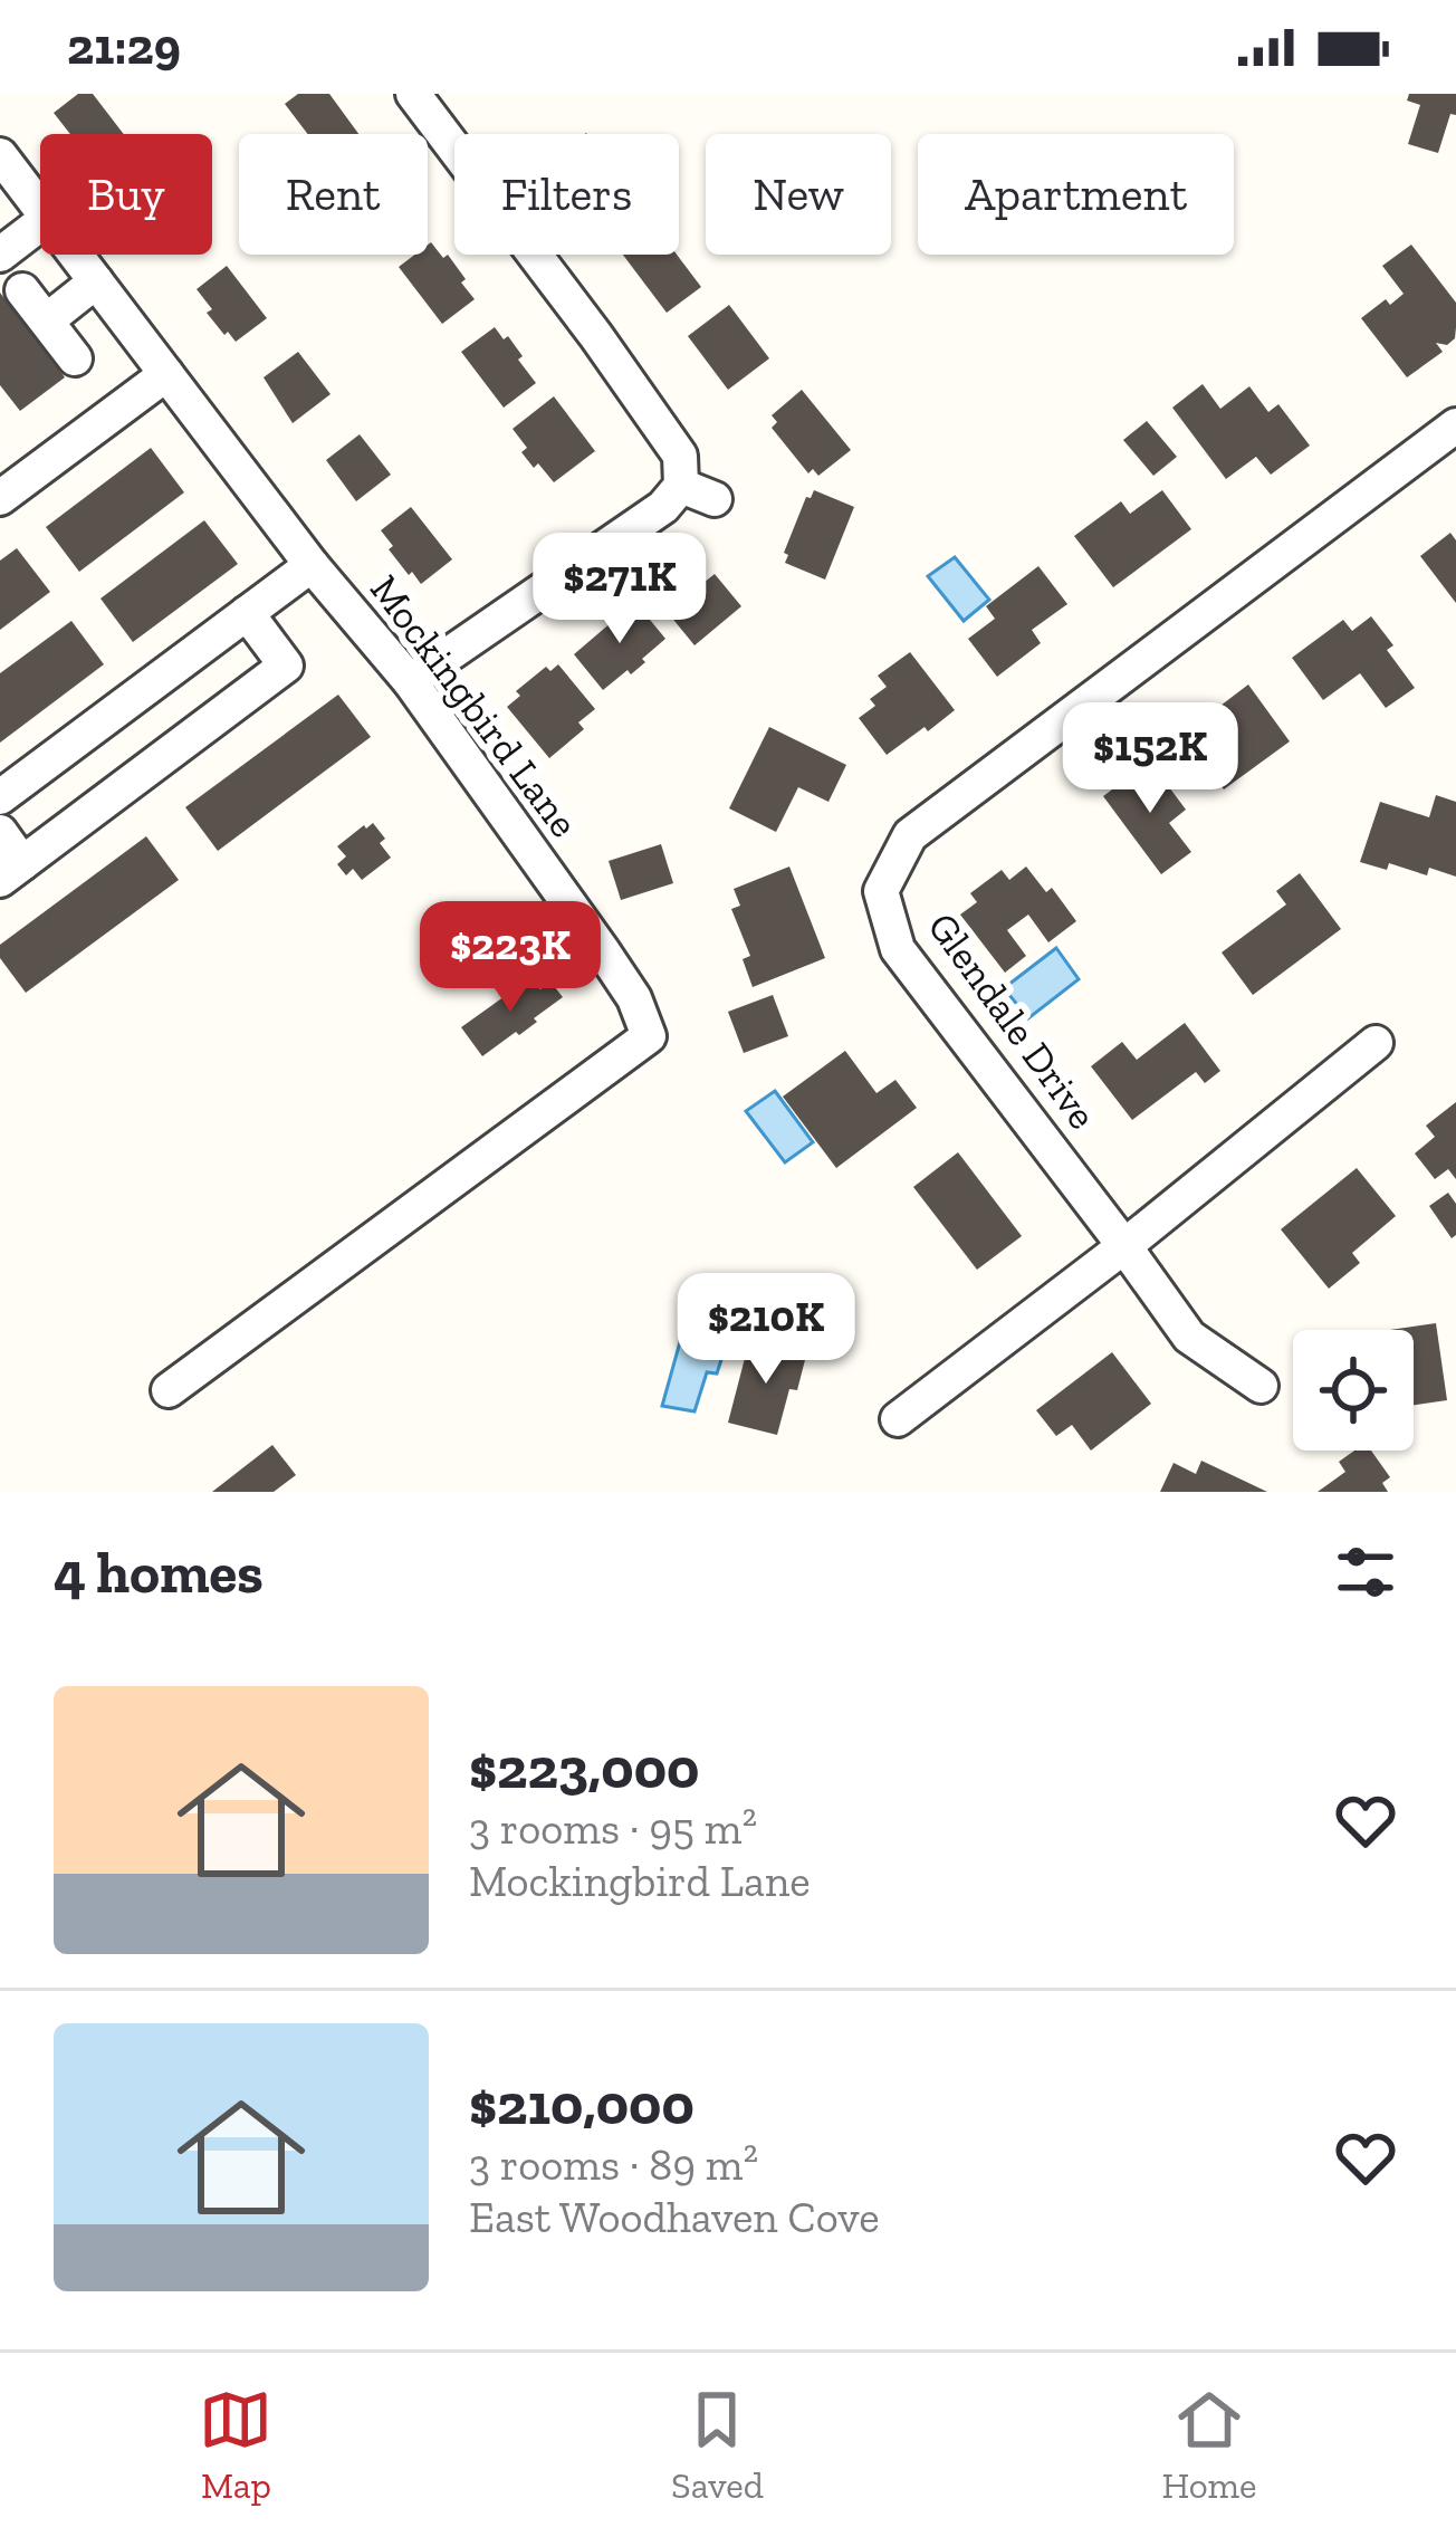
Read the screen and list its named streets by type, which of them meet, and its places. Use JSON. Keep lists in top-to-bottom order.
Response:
{
  "streets": {
    "street": ["Mockingbird Lane", "Glendale Drive"]
  },
  "page": {
    "status": "21:29",
    "chip": [
      "Buy",
      "Rent",
      "Filters",
      "New",
      "Apartment"
    ],
    "price": [
      "$271K",
      "$152K",
      "$223K",
      "$210K"
    ],
    "heading": "4 homes",
    "list": [
      {
        "name": "$223,000",
        "note": "3 rooms · 95 m² · Mockingbird Lane"
      },
      {
        "name": "$210,000",
        "note": "3 rooms · 89 m² · East Woodhaven Cove"
      }
    ],
    "tabs": ["Map", "Saved", "Home"]
  }
}
